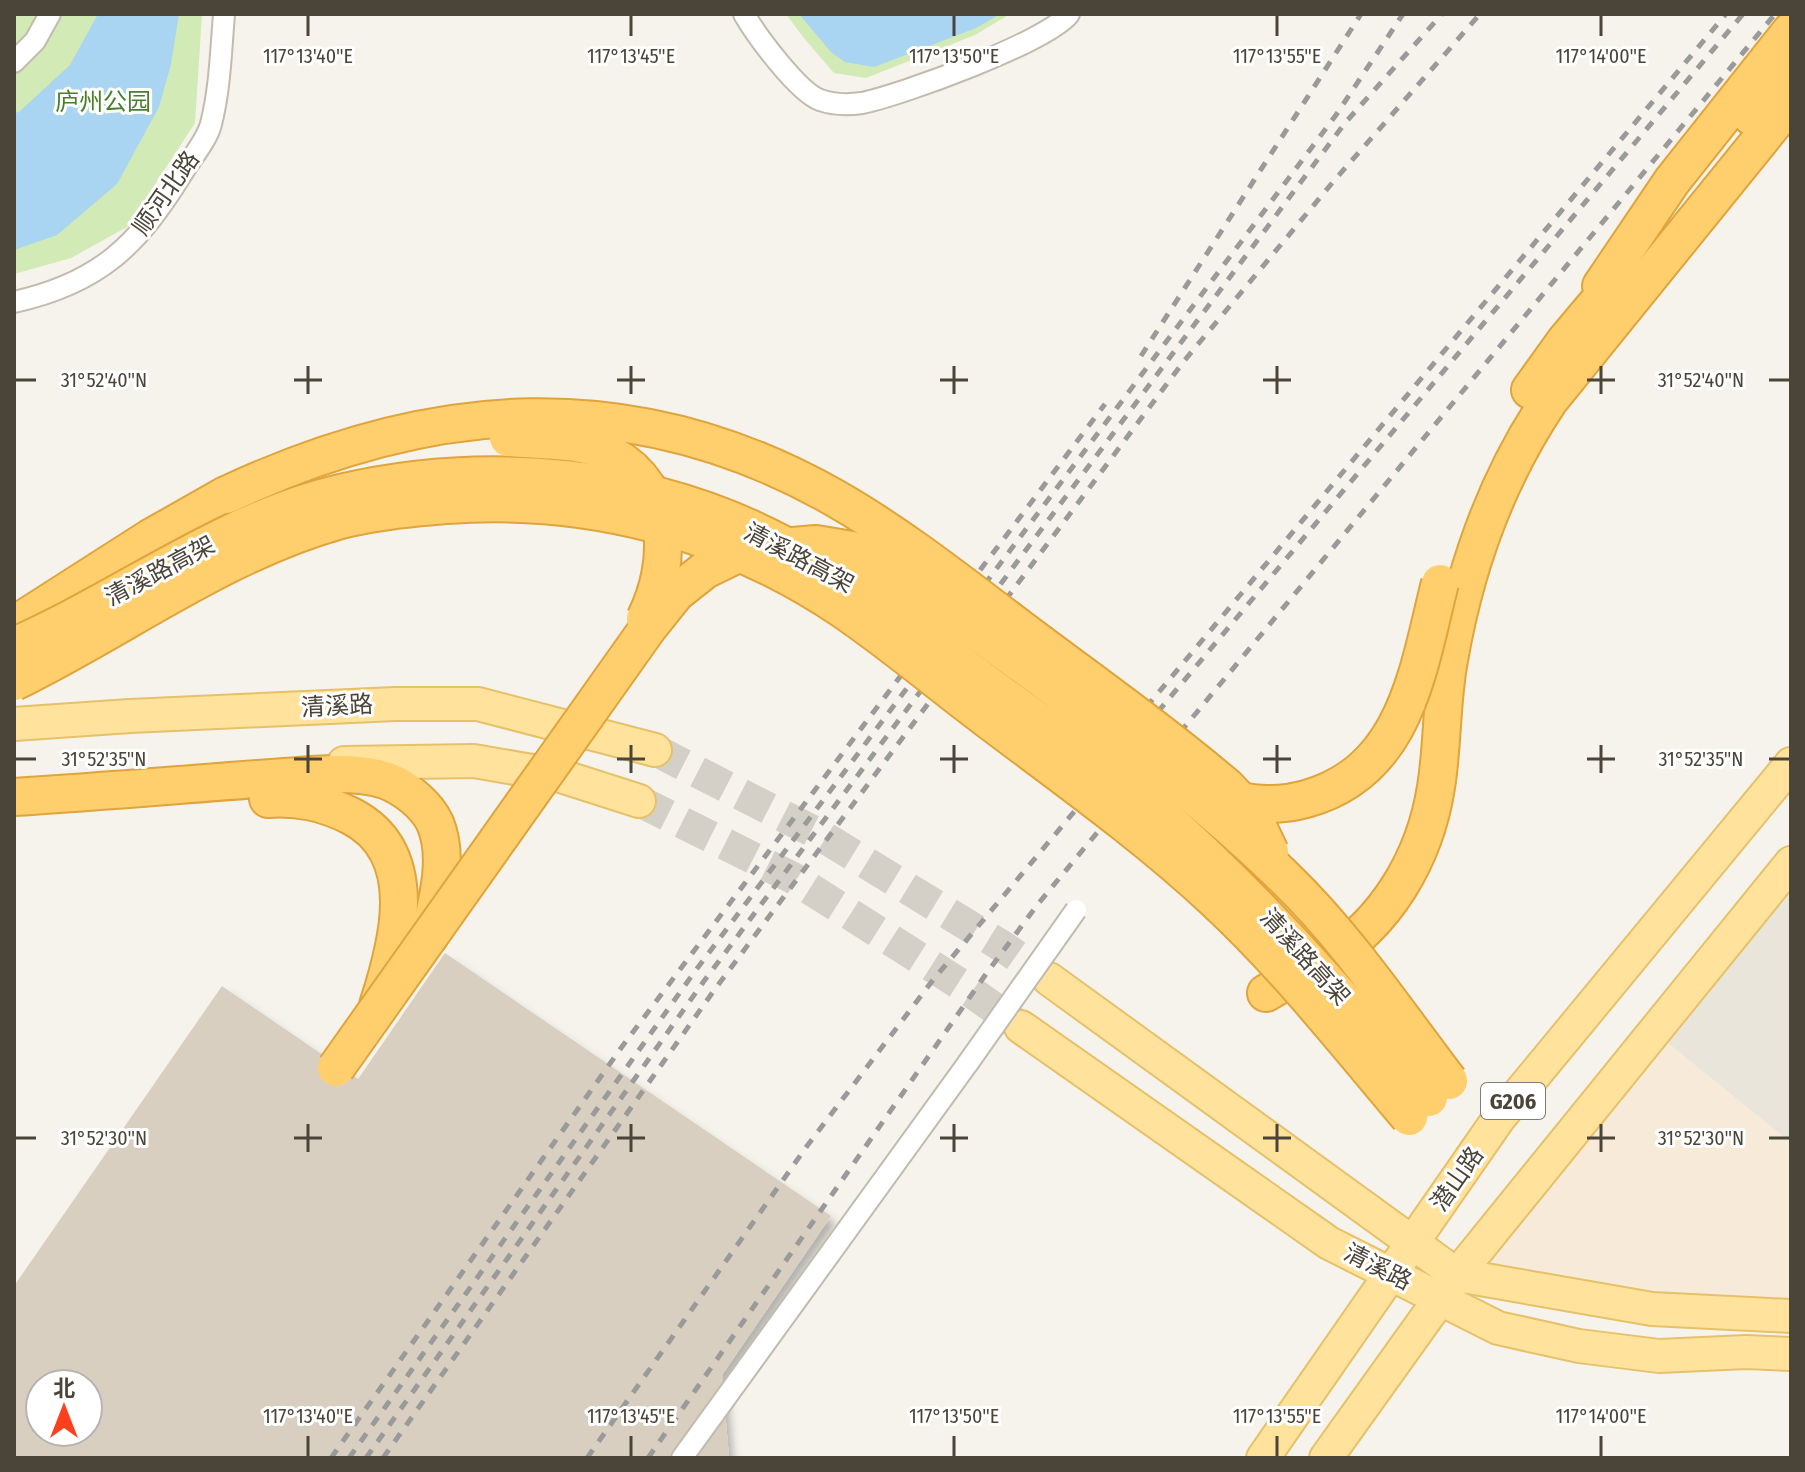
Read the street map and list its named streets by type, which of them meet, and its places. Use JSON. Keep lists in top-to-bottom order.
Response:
{
  "streets": {
    "highway": ["清溪路高架"],
    "main road": ["清溪路", "G206", "潜山路"],
    "street": ["顺河北路"]
  },
  "crossings": [
    ["清溪路", "G206"],
    ["清溪路", "潜山路"]
  ],
  "parks": ["庐州公园"],
  "north": "top",
  "coordinates": [
    "117°13'40\"E",
    "117°13'45\"E",
    "117°13'50\"E",
    "117°13'55\"E",
    "117°14'00\"E",
    "31°52'40\"N",
    "31°52'35\"N",
    "31°52'30\"N"
  ]
}
